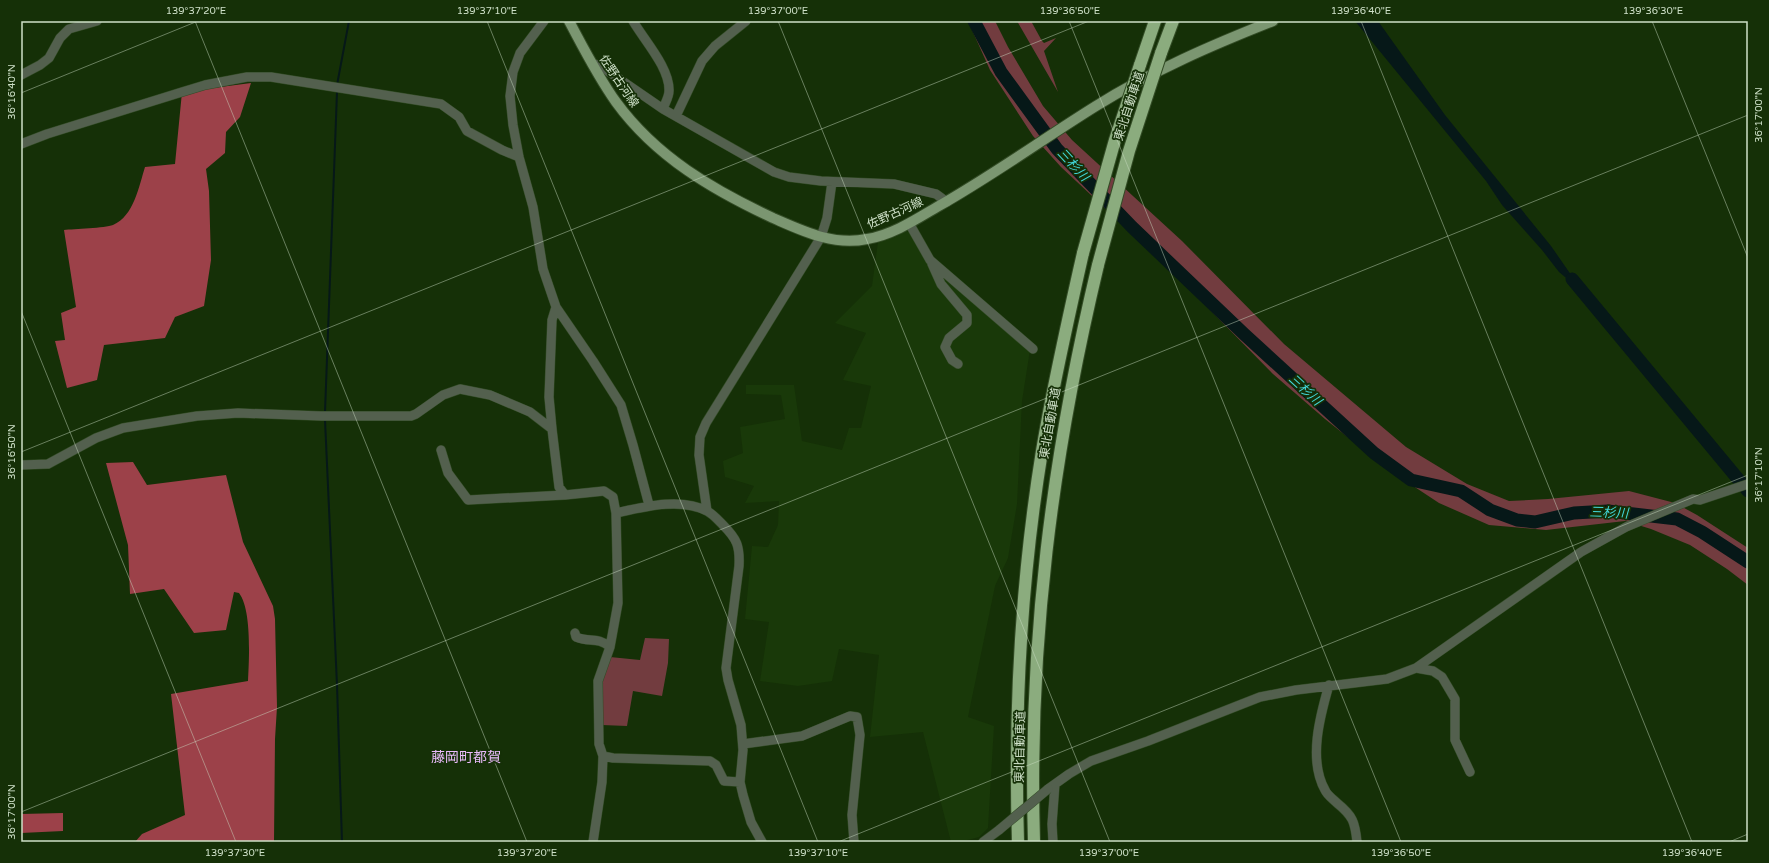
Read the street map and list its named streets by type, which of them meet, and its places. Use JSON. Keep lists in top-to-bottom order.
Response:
{
  "streets": {
    "highway": ["東北自動車道"],
    "main road": ["佐野古河線"]
  },
  "districts": ["藤岡町都賀"],
  "water": ["三杉川"],
  "coordinates": [
    "139°37'20\"E",
    "139°37'10\"E",
    "139°37'00\"E",
    "139°36'50\"E",
    "139°36'40\"E",
    "139°36'30\"E",
    "36°16'40\"N",
    "36°17'00\"N",
    "36°16'50\"N",
    "36°17'10\"N",
    "139°37'30\"E"
  ]
}
